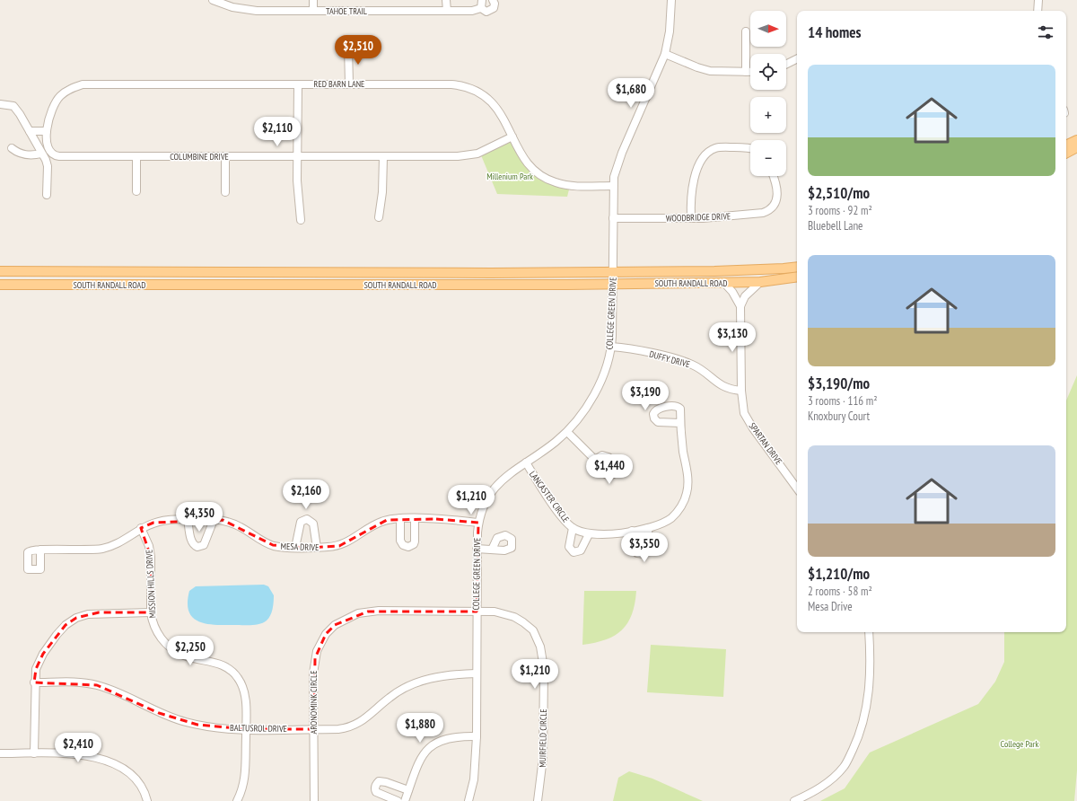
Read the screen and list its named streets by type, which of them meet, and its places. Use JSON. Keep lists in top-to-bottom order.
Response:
{
  "streets": {
    "main road": ["SOUTH RANDALL ROAD"],
    "street": [
      "TAHOE TRAIL",
      "RED BARN LANE",
      "COLUMBINE DRIVE",
      "WOODBRIDGE DRIVE",
      "COLLEGE GREEN DRIVE",
      "DUFFY DRIVE",
      "SPARTAN DRIVE",
      "LANCASTER CIRCLE",
      "MESA DRIVE",
      "MISSION HILLS DRIVE",
      "ARONOMINK CIRCLE",
      "BALTUSROL DRIVE",
      "MUIRFIELD CIRCLE"
    ]
  },
  "crossings": [
    ["RED BARN LANE", "COLUMBINE DRIVE"],
    ["RED BARN LANE", "COLLEGE GREEN DRIVE"],
    ["WOODBRIDGE DRIVE", "COLLEGE GREEN DRIVE"],
    ["SOUTH RANDALL ROAD", "COLLEGE GREEN DRIVE"],
    ["SOUTH RANDALL ROAD", "SPARTAN DRIVE"],
    ["COLLEGE GREEN DRIVE", "DUFFY DRIVE"],
    ["COLLEGE GREEN DRIVE", "LANCASTER CIRCLE"],
    ["COLLEGE GREEN DRIVE", "MESA DRIVE"],
    ["COLLEGE GREEN DRIVE", "ARONOMINK CIRCLE"],
    ["COLLEGE GREEN DRIVE", "BALTUSROL DRIVE"],
    ["COLLEGE GREEN DRIVE", "MUIRFIELD CIRCLE"],
    ["DUFFY DRIVE", "SPARTAN DRIVE"],
    ["MESA DRIVE", "MISSION HILLS DRIVE"],
    ["MISSION HILLS DRIVE", "BALTUSROL DRIVE"],
    ["ARONOMINK CIRCLE", "BALTUSROL DRIVE"],
    ["ARONOMINK CIRCLE", "MUIRFIELD CIRCLE"]
  ],
  "parks": ["Millenium Park", "College Park"],
  "north": "right",
  "page": {
    "map_buttons": ["+", "−"],
    "heading": "14 homes",
    "price": [
      "$2,510",
      "$1,680",
      "$2,110",
      "$3,130",
      "$3,190",
      "$1,440",
      "$2,160",
      "$1,210",
      "$4,350",
      "$3,550",
      "$2,250",
      "$1,210",
      "$1,880",
      "$2,410"
    ],
    "list": [
      {
        "name": "$2,510/mo",
        "note": "3 rooms · 92 m² · Bluebell Lane"
      },
      {
        "name": "$3,190/mo",
        "note": "3 rooms · 116 m² · Knoxbury Court"
      },
      {
        "name": "$1,210/mo",
        "note": "2 rooms · 58 m² · Mesa Drive"
      }
    ]
  }
}
